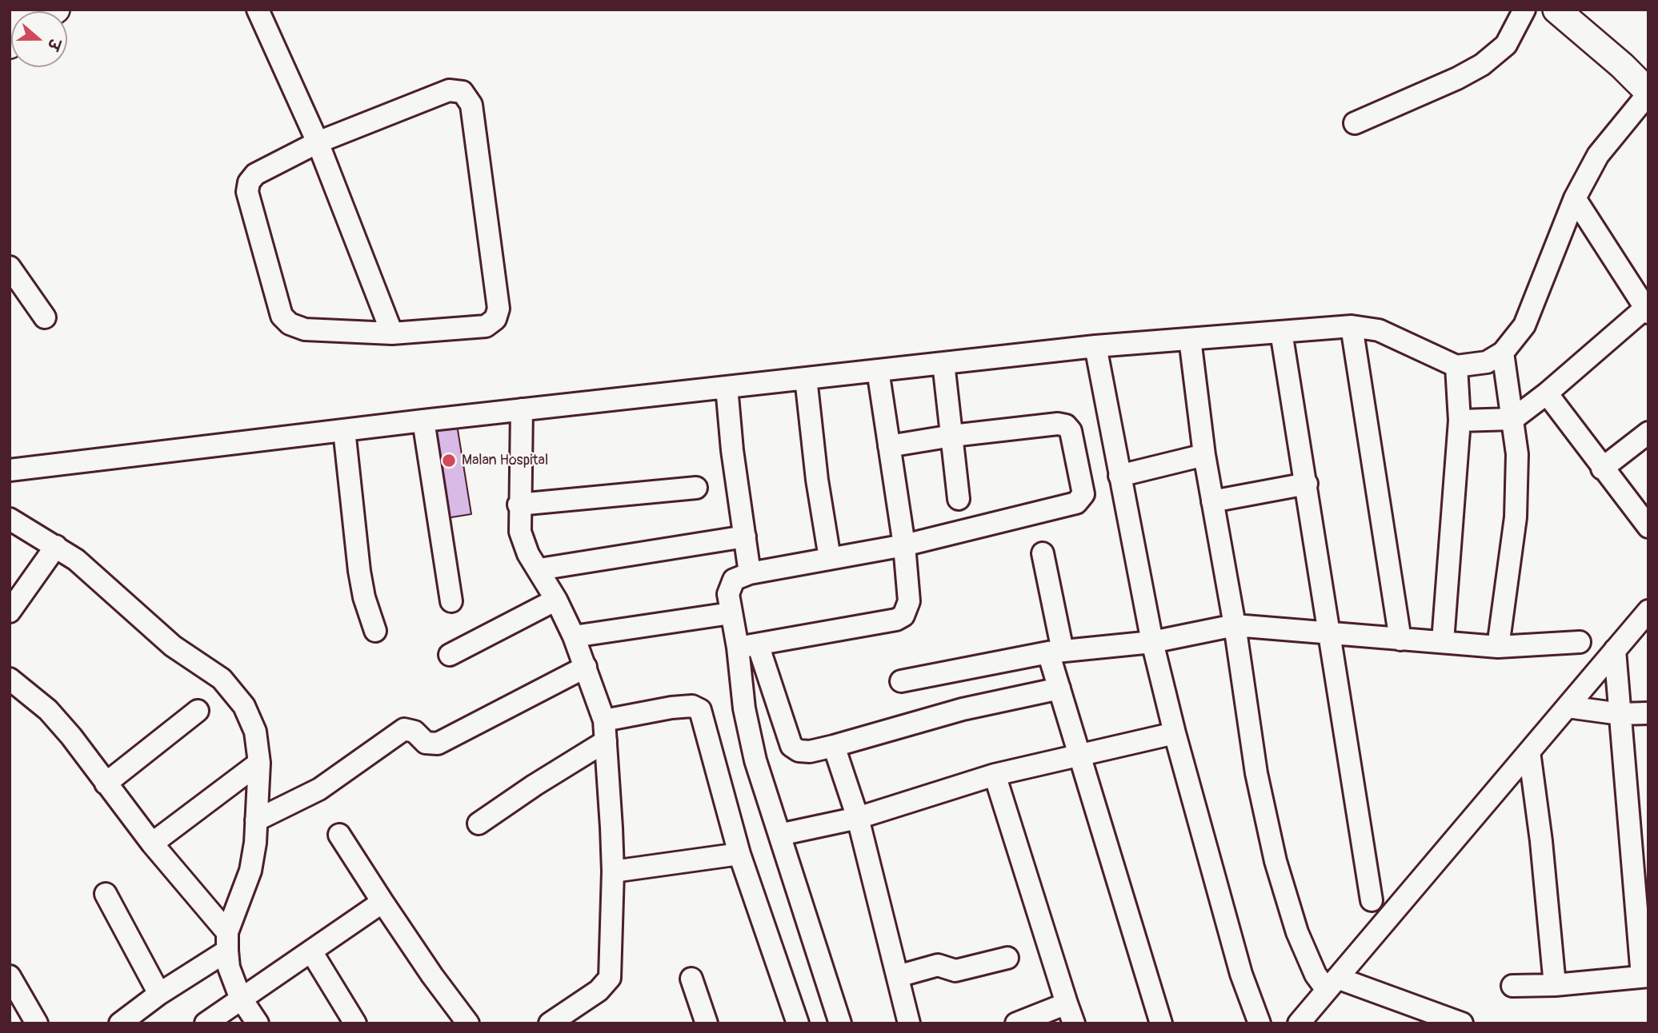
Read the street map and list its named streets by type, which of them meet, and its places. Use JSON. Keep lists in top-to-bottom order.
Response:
{
  "places": ["Malan Hospital"],
  "north": "right"
}
